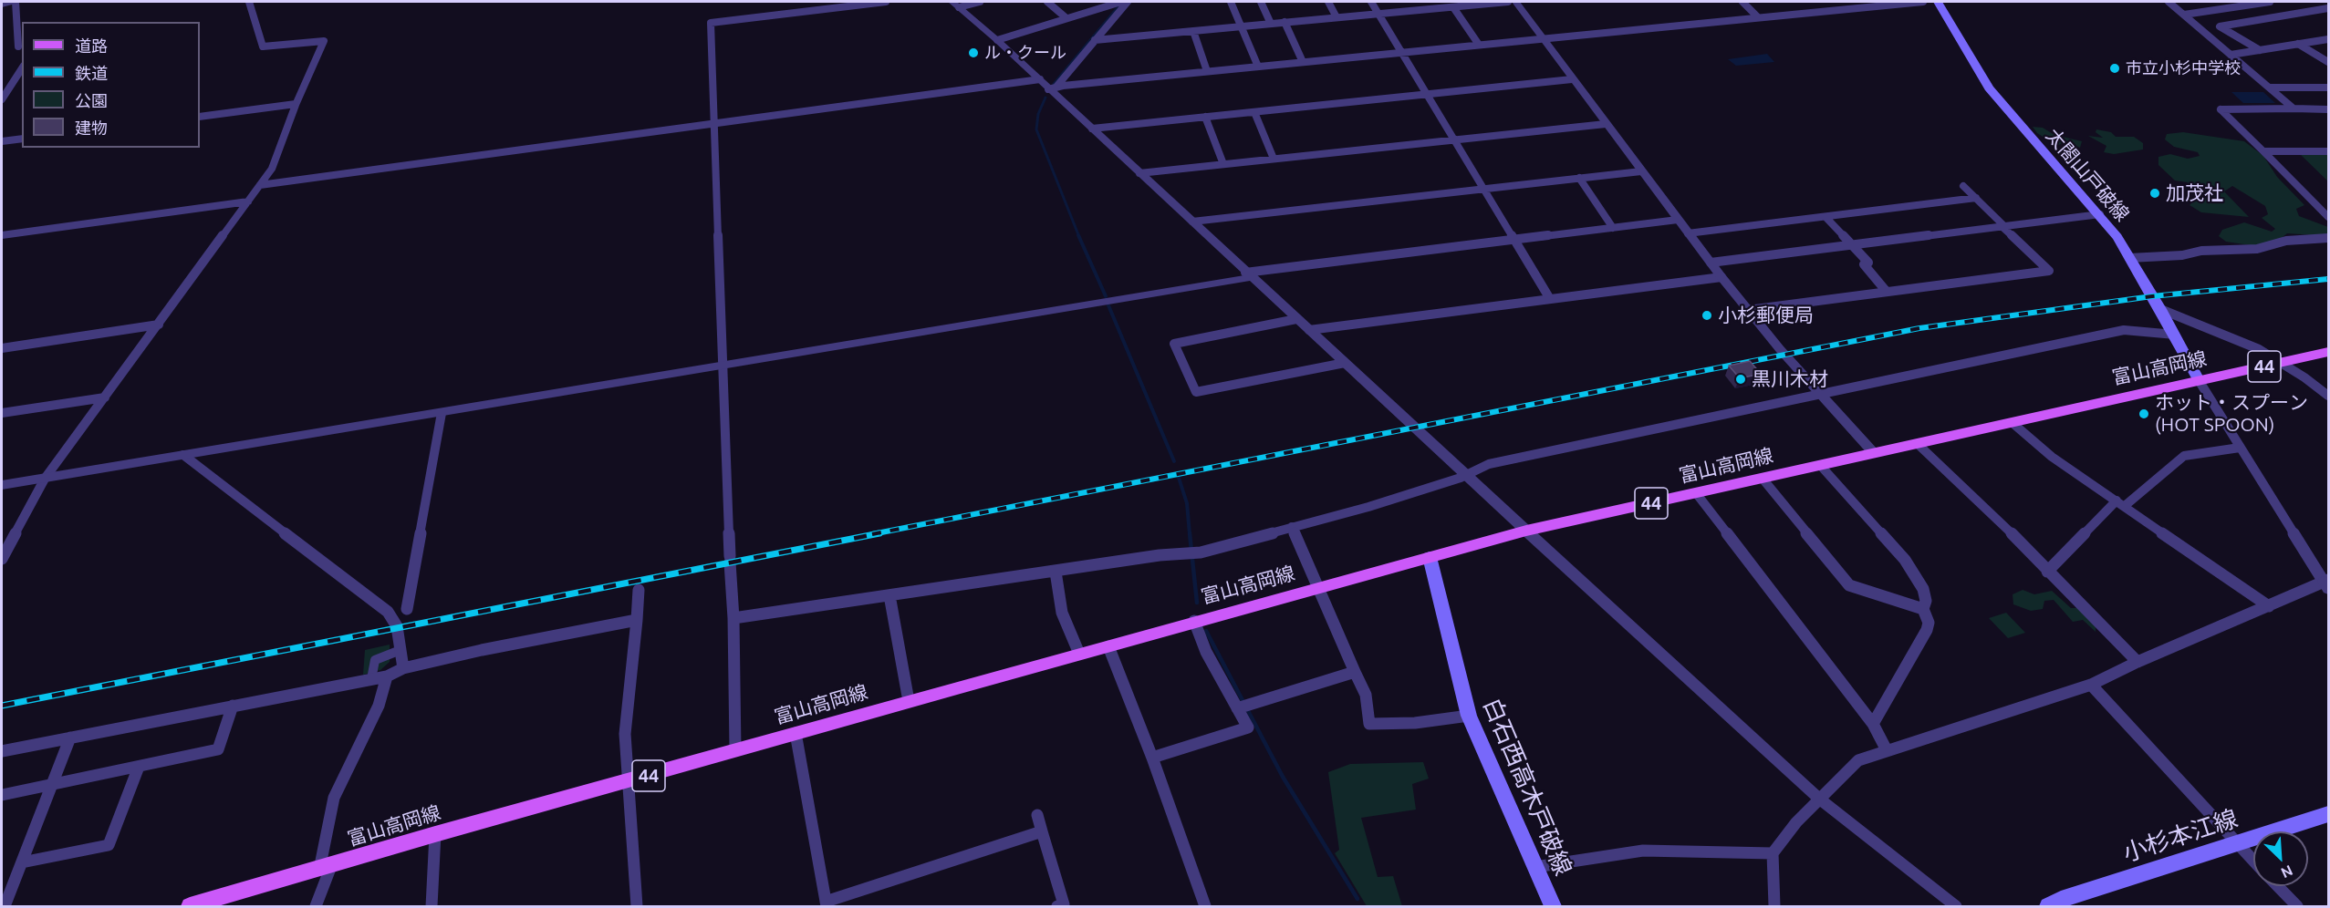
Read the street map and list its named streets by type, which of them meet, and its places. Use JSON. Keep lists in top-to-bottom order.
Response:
{
  "streets": {
    "main road": [
      "太閤山戸破線",
      "44",
      "富山高岡線",
      "白石西高木戸破線",
      "小杉本江線"
    ]
  },
  "crossings": [
    ["太閤山戸破線", "富山高岡線"],
    ["富山高岡線", "白石西高木戸破線"]
  ],
  "places": [
    "ル・クール",
    "市立小杉中学校",
    "加茂社",
    "小杉郵便局",
    "黒川木材",
    "ホット・スプーン (HOT SPOON)"
  ],
  "legend": [
    "道路",
    "鉄道",
    "公園",
    "建物"
  ],
  "north": "bottom right"
}
